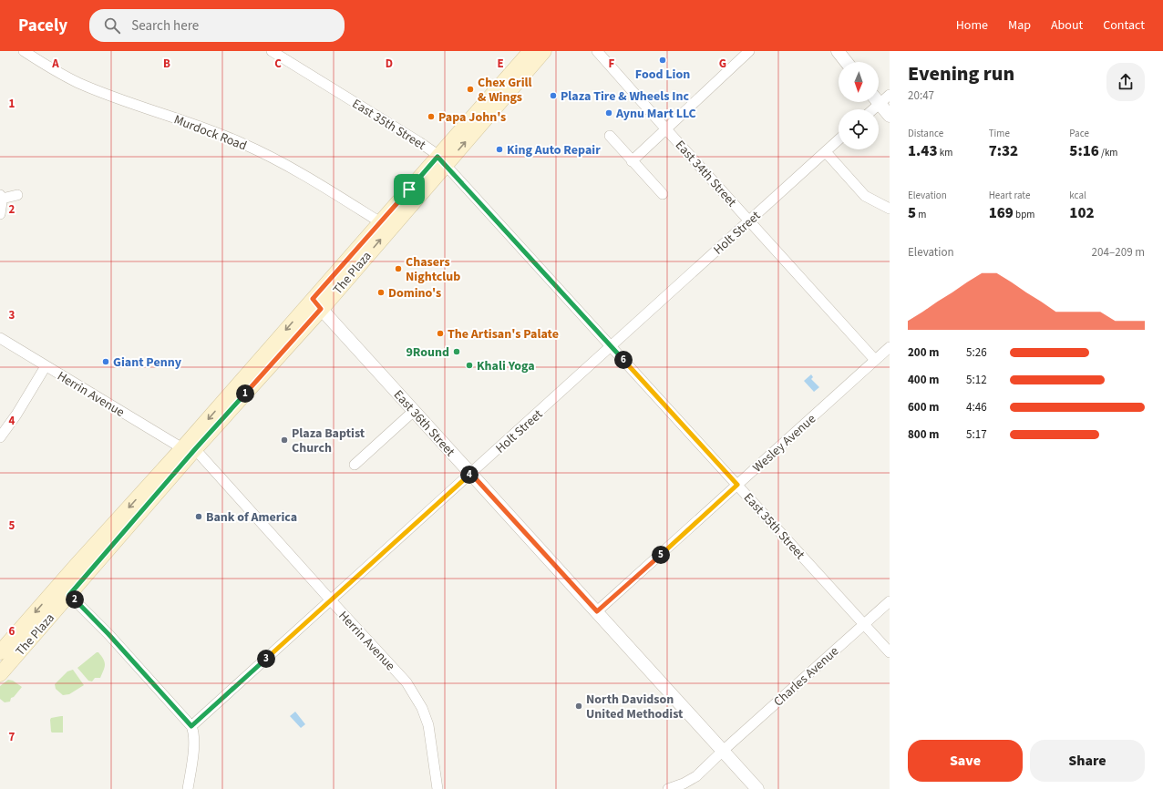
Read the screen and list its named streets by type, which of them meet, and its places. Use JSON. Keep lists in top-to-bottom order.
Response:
{
  "streets": {
    "main road": ["The Plaza"],
    "street": [
      "East 35th Street",
      "Murdock Road",
      "East 34th Street",
      "Holt Street",
      "Herrin Avenue",
      "East 36th Street",
      "Wesley Avenue",
      "Charles Avenue"
    ]
  },
  "crossings": [
    ["East 35th Street", "Holt Street"],
    ["East 35th Street", "The Plaza"],
    ["East 35th Street", "Wesley Avenue"],
    ["East 35th Street", "Charles Avenue"],
    ["Murdock Road", "The Plaza"],
    ["East 34th Street", "Holt Street"],
    ["East 34th Street", "Wesley Avenue"],
    ["Holt Street", "Herrin Avenue"],
    ["Holt Street", "East 36th Street"],
    ["The Plaza", "Herrin Avenue"],
    ["The Plaza", "East 36th Street"],
    ["East 36th Street", "Wesley Avenue"],
    ["East 36th Street", "Charles Avenue"]
  ],
  "places": [
    "Food Lion",
    "Chex Grill & Wings",
    "Plaza Tire & Wheels Inc",
    "Aynu Mart LLC",
    "Papa John's",
    "King Auto Repair",
    "Chasers Nightclub",
    "Domino's",
    "The Artisan's Palate",
    "9Round",
    "Giant Penny",
    "Khali Yoga",
    "Plaza Baptist Church",
    "Bank of America",
    "North Davidson United Methodist"
  ],
  "north": "bottom",
  "page": {
    "header": "Pacely",
    "search": "Search here",
    "nav": [
      "Home",
      "Map",
      "About",
      "Contact"
    ],
    "heading": ["Evening run", "20:47"],
    "stats": [
      ["Distance", "1.43 km"],
      ["Time", "7:32"],
      ["Pace", "5:16 /km"],
      ["Elevation", "5 m"],
      ["Heart rate", "169 bpm"],
      ["kcal", "102"]
    ],
    "chart": ["Elevation", "204–209 m"],
    "list": [
      {
        "name": "200 m",
        "note": "5:26"
      },
      {
        "name": "400 m",
        "note": "5:12"
      },
      {
        "name": "600 m",
        "note": "4:46"
      },
      {
        "name": "800 m",
        "note": "5:17"
      }
    ],
    "pins": [
      "6",
      "1",
      "4",
      "5",
      "2",
      "3"
    ],
    "buttons": ["Save", "Share"]
  },
  "grid": {
    "columns": [
      "A",
      "B",
      "C",
      "D",
      "E",
      "F",
      "G"
    ],
    "rows": [
      "1",
      "2",
      "3",
      "4",
      "5",
      "6",
      "7"
    ]
  }
}
